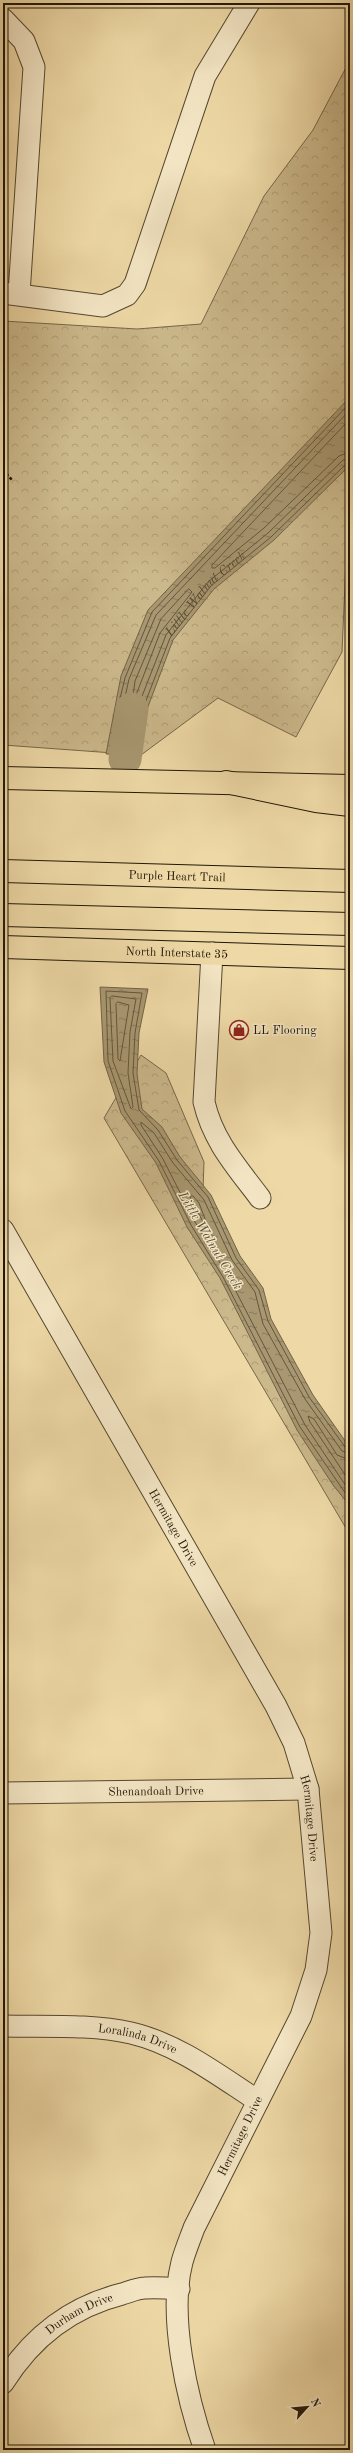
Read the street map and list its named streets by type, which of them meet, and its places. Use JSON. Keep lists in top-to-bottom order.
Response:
{
  "streets": {
    "main road": ["Purple Heart Trail", "North Interstate 35"],
    "street": [
      "Hermitage Drive",
      "Shenandoah Drive",
      "Loralinda Drive",
      "Durham Drive"
    ]
  },
  "crossings": [
    ["Hermitage Drive", "Shenandoah Drive"],
    ["Hermitage Drive", "Loralinda Drive"],
    ["Hermitage Drive", "Durham Drive"]
  ],
  "water": ["Little Walnut Creek"],
  "places": {
    "shop": ["LL Flooring"]
  },
  "north": "top right"
}
